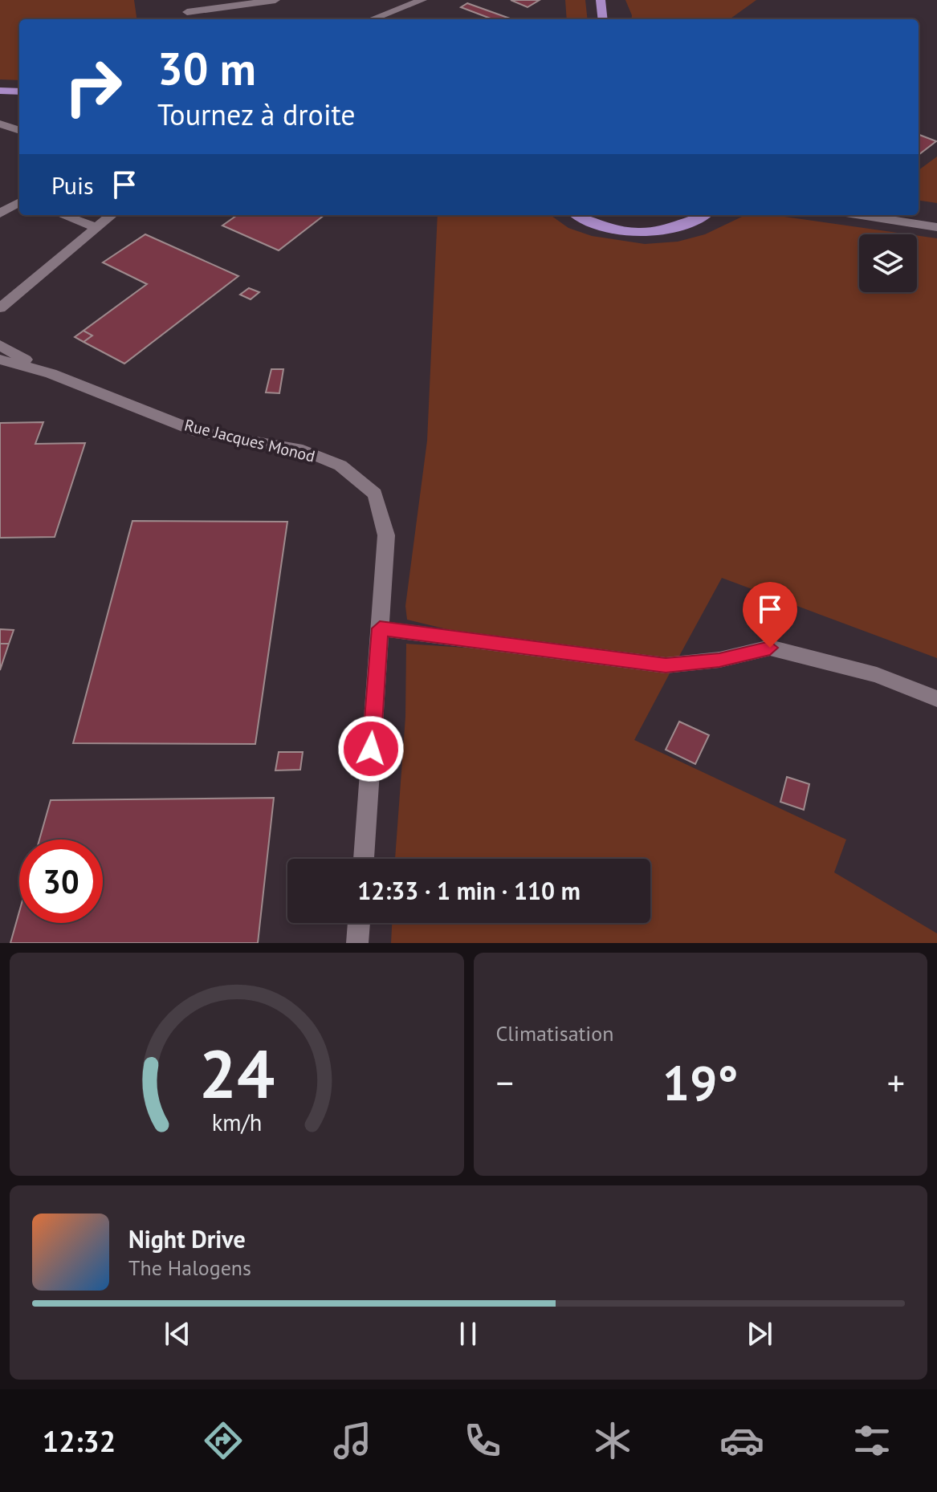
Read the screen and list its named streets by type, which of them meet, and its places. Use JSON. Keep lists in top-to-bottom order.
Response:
{
  "streets": {
    "street": ["Rue Jacques Monod"]
  },
  "page": {
    "turn": ["30 m", "Tournez à droite"],
    "then": "Puis",
    "limit": "30",
    "trip": "12:33 · 1 min · 110 m",
    "tile": "Climatisation",
    "heat": ["−", "19°", "+"],
    "song": ["Night Drive", "The Halogens"],
    "tabs": "12:32",
    "gauge": ["24", "km/h"]
  }
}
